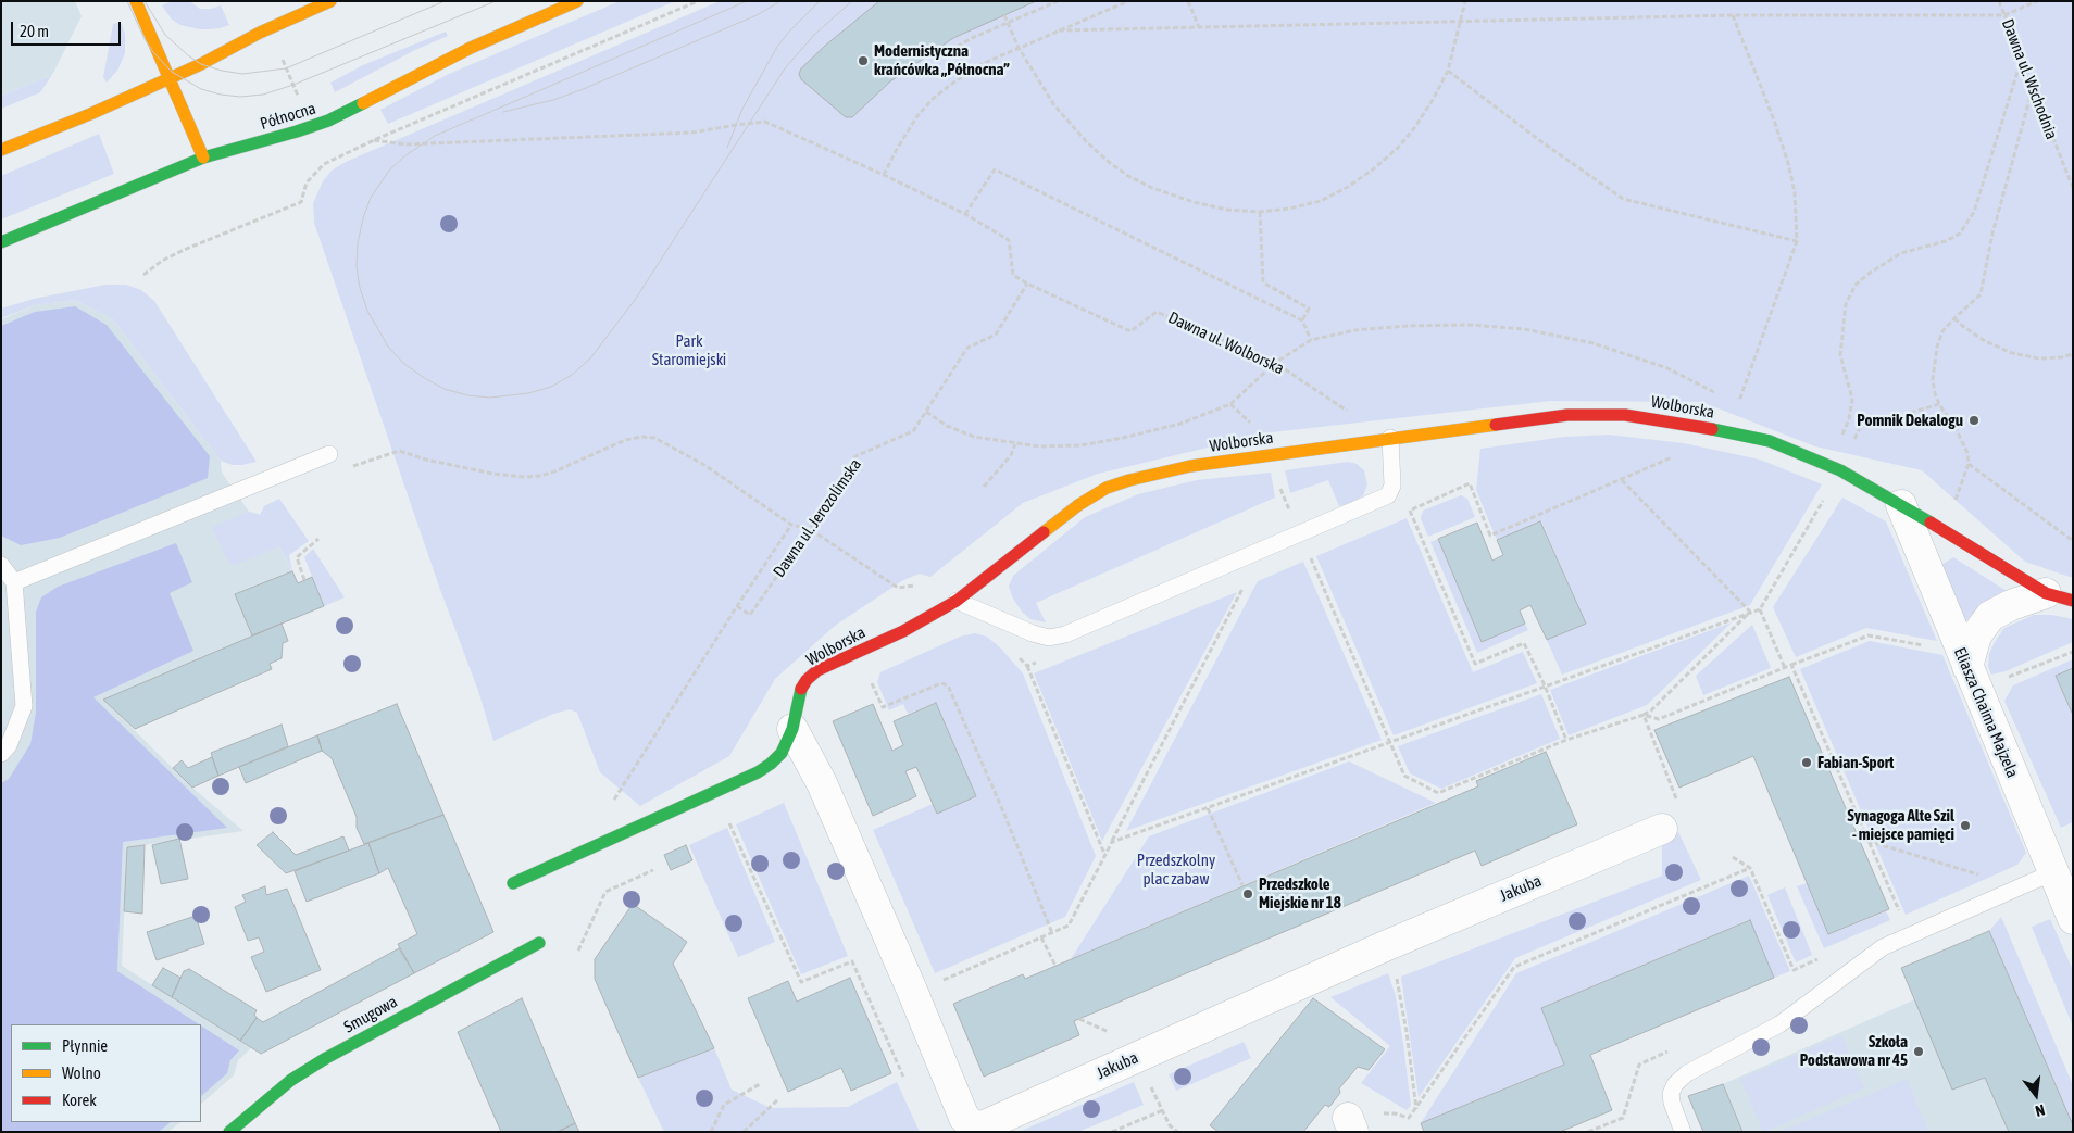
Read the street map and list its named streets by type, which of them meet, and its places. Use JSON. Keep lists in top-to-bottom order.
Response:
{
  "streets": {
    "street": [
      "Północna",
      "Wolborska",
      "Eliasza Chaima Majzela",
      "Jakuba",
      "Smugowa"
    ],
    "path": ["Dawna ul. Wschodnia", "Dawna ul. Wolborska", "Dawna ul. Jerozolimska"]
  },
  "crossings": [
    ["Dawna ul. Wolborska", "Wolborska"],
    ["Dawna ul. Wolborska", "Dawna ul. Jerozolimska"],
    ["Wolborska", "Eliasza Chaima Majzela"],
    ["Wolborska", "Jakuba"]
  ],
  "parks": ["Park Staromiejski", "Przedszkolny plac zabaw"],
  "places": [
    "Modernistyczna krańcówka „Północna”",
    "Pomnik Dekalogu",
    "Fabian-Sport",
    "Synagoga Alte Szil - miejsce pamięci",
    "Przedszkole Miejskie nr 18",
    "Szkoła Podstawowa nr 45"
  ],
  "legend": ["Płynnie", "Wolno", "Korek"],
  "scale_bar": "20 m",
  "north": "bottom"
}
